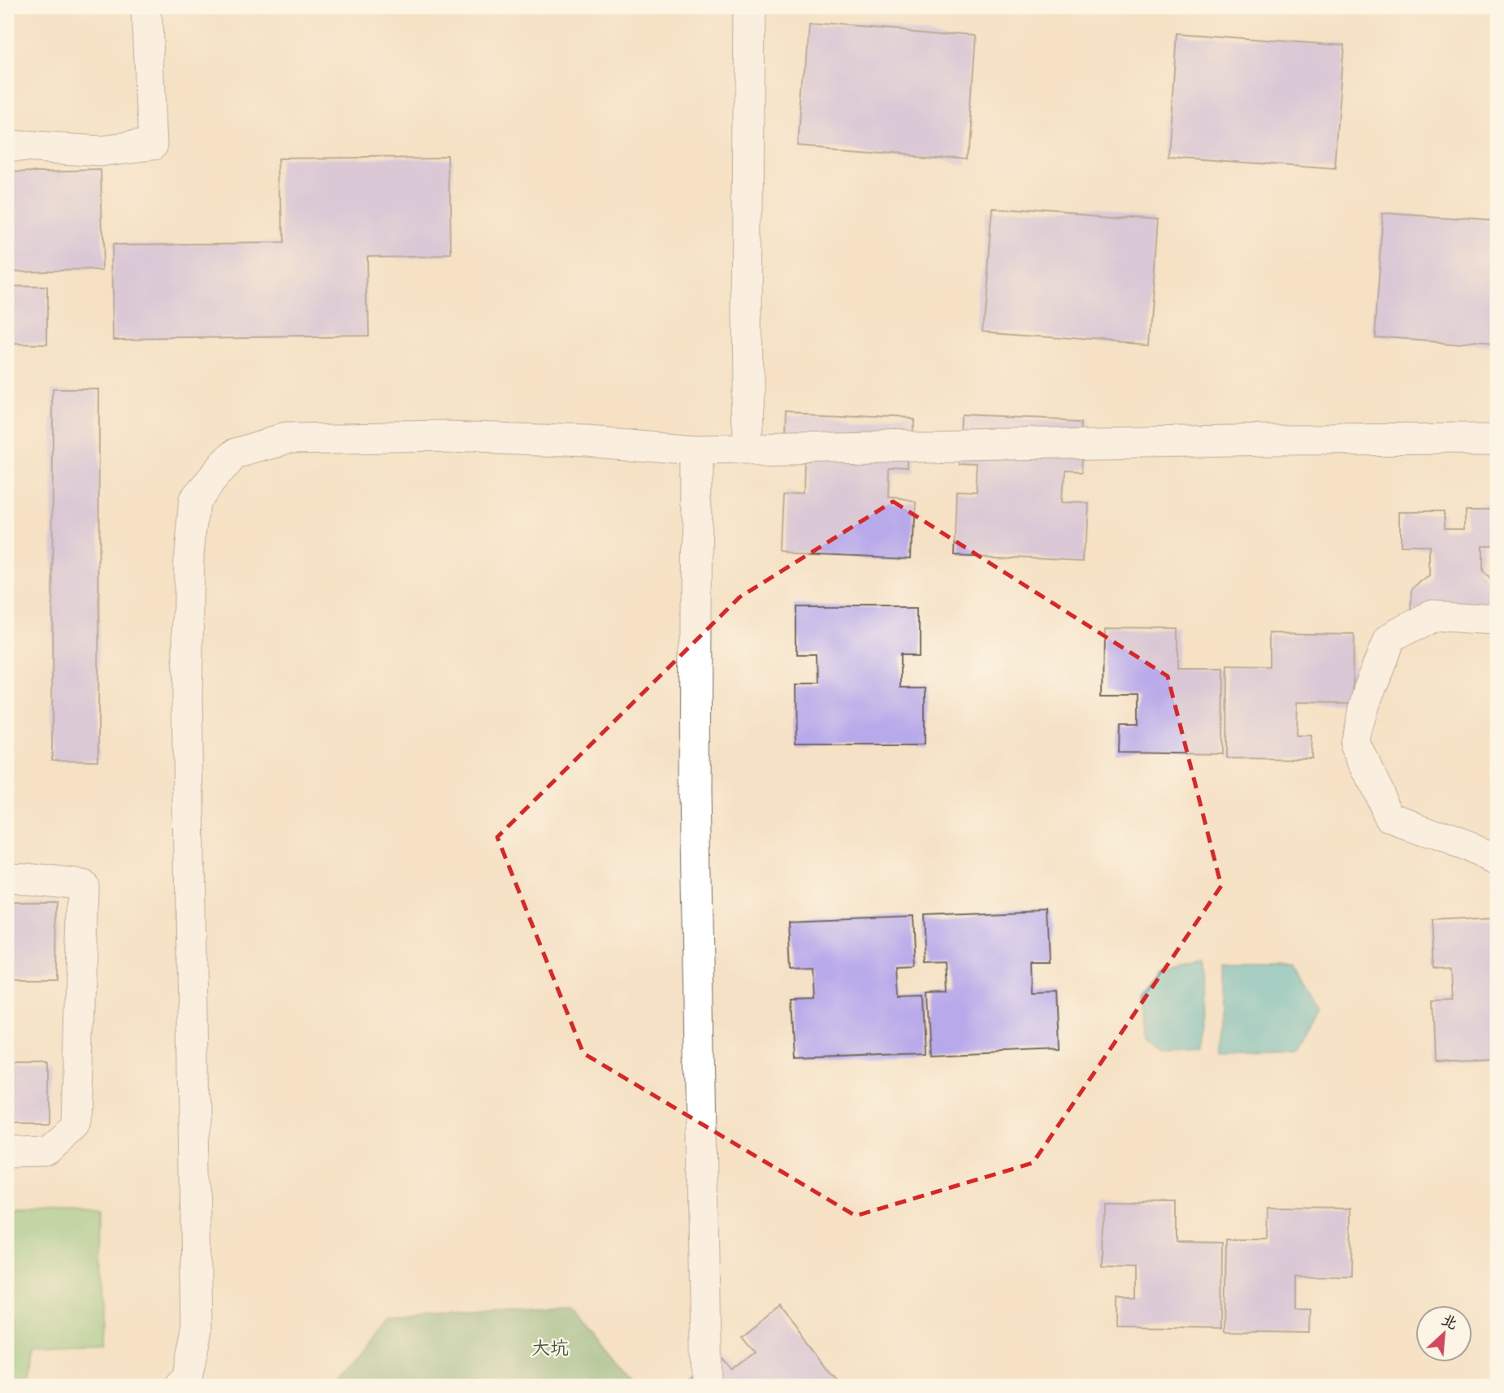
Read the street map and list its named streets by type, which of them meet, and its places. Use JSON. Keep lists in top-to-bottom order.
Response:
{
  "parks": ["大坑"],
  "north": "top right"
}
